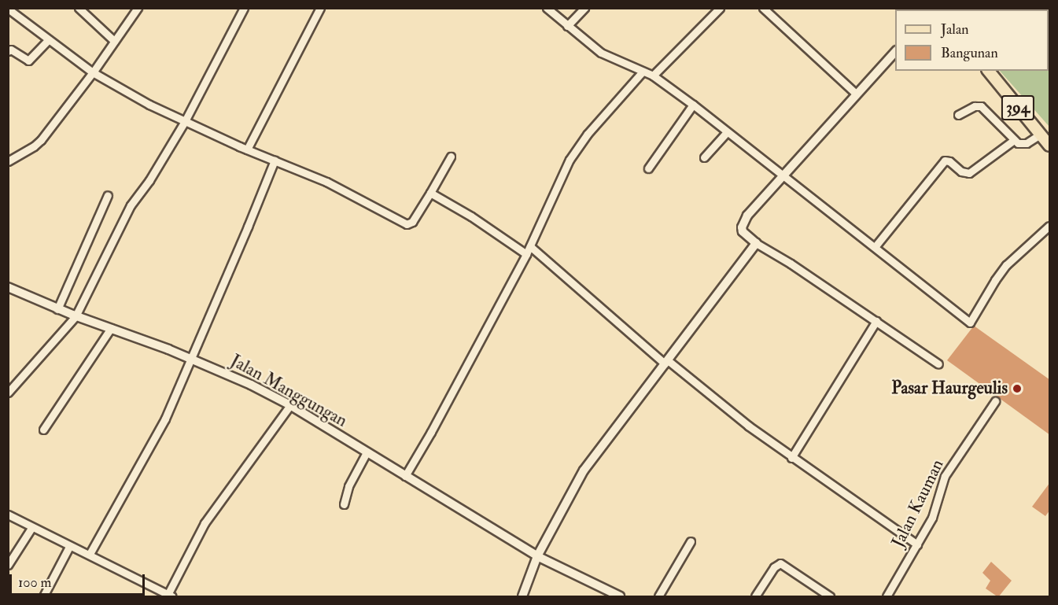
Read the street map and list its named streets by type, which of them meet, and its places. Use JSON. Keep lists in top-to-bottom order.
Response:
{
  "streets": {
    "main road": ["394"],
    "street": ["Jalan Manggungan", "Jalan Kauman"]
  },
  "places": ["Pasar Haurgeulis"],
  "legend": ["Jalan", "Bangunan"],
  "scale_bar": "100 m"
}
